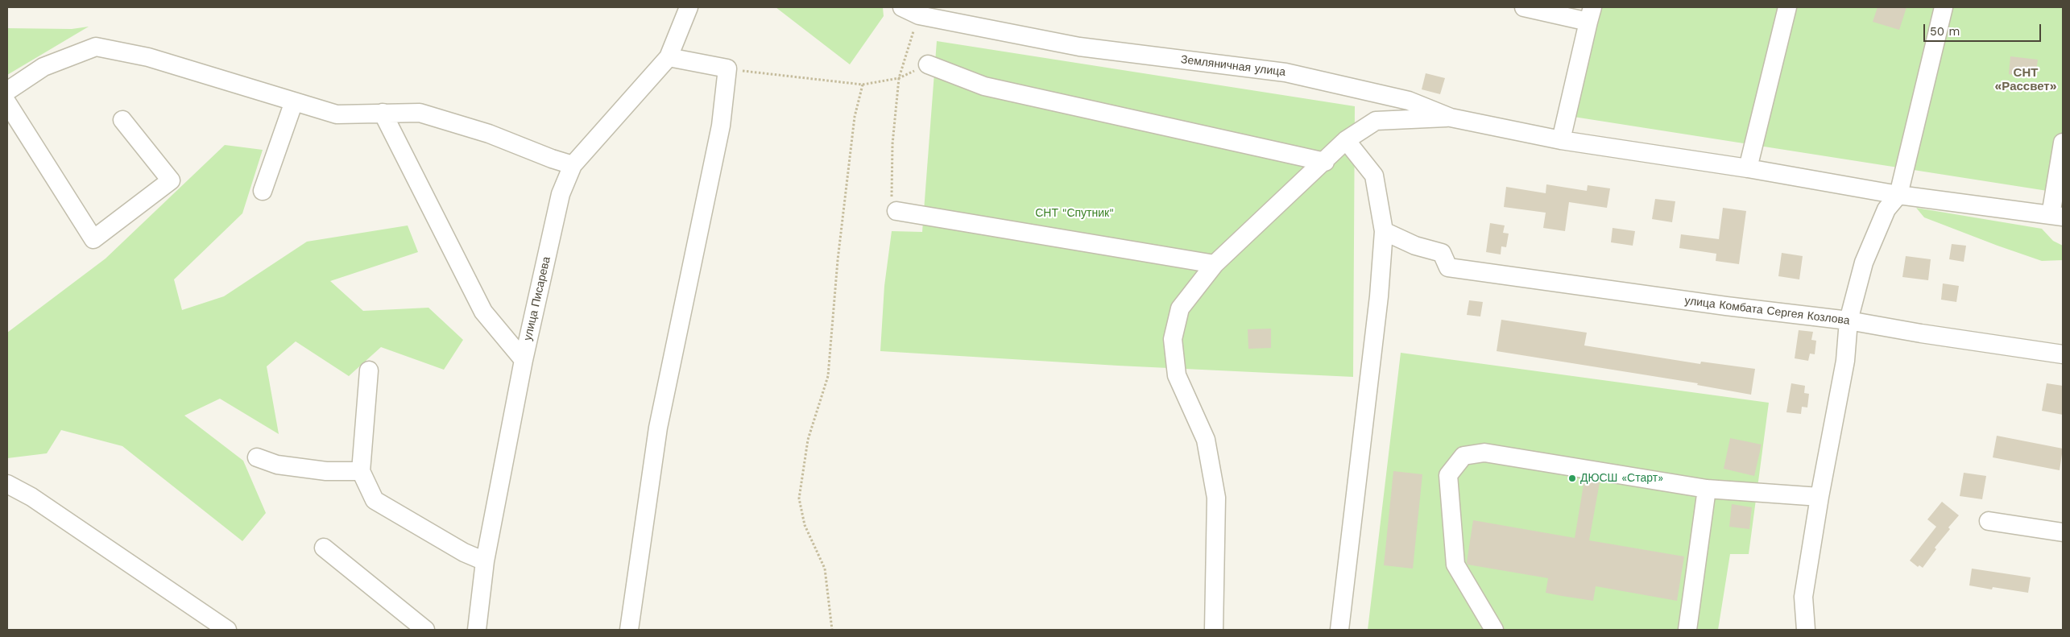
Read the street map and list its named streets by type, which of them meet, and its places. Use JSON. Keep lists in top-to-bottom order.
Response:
{
  "streets": {
    "street": ["Земляничная улица", "улица Писарева", "улица Комбата Сергея Козлова"]
  },
  "districts": ["СНТ «Рассвет»"],
  "parks": ["СНТ \"Спутник\""],
  "places": ["ДЮСШ «Старт»"],
  "scale_bar": "50 m"
}
